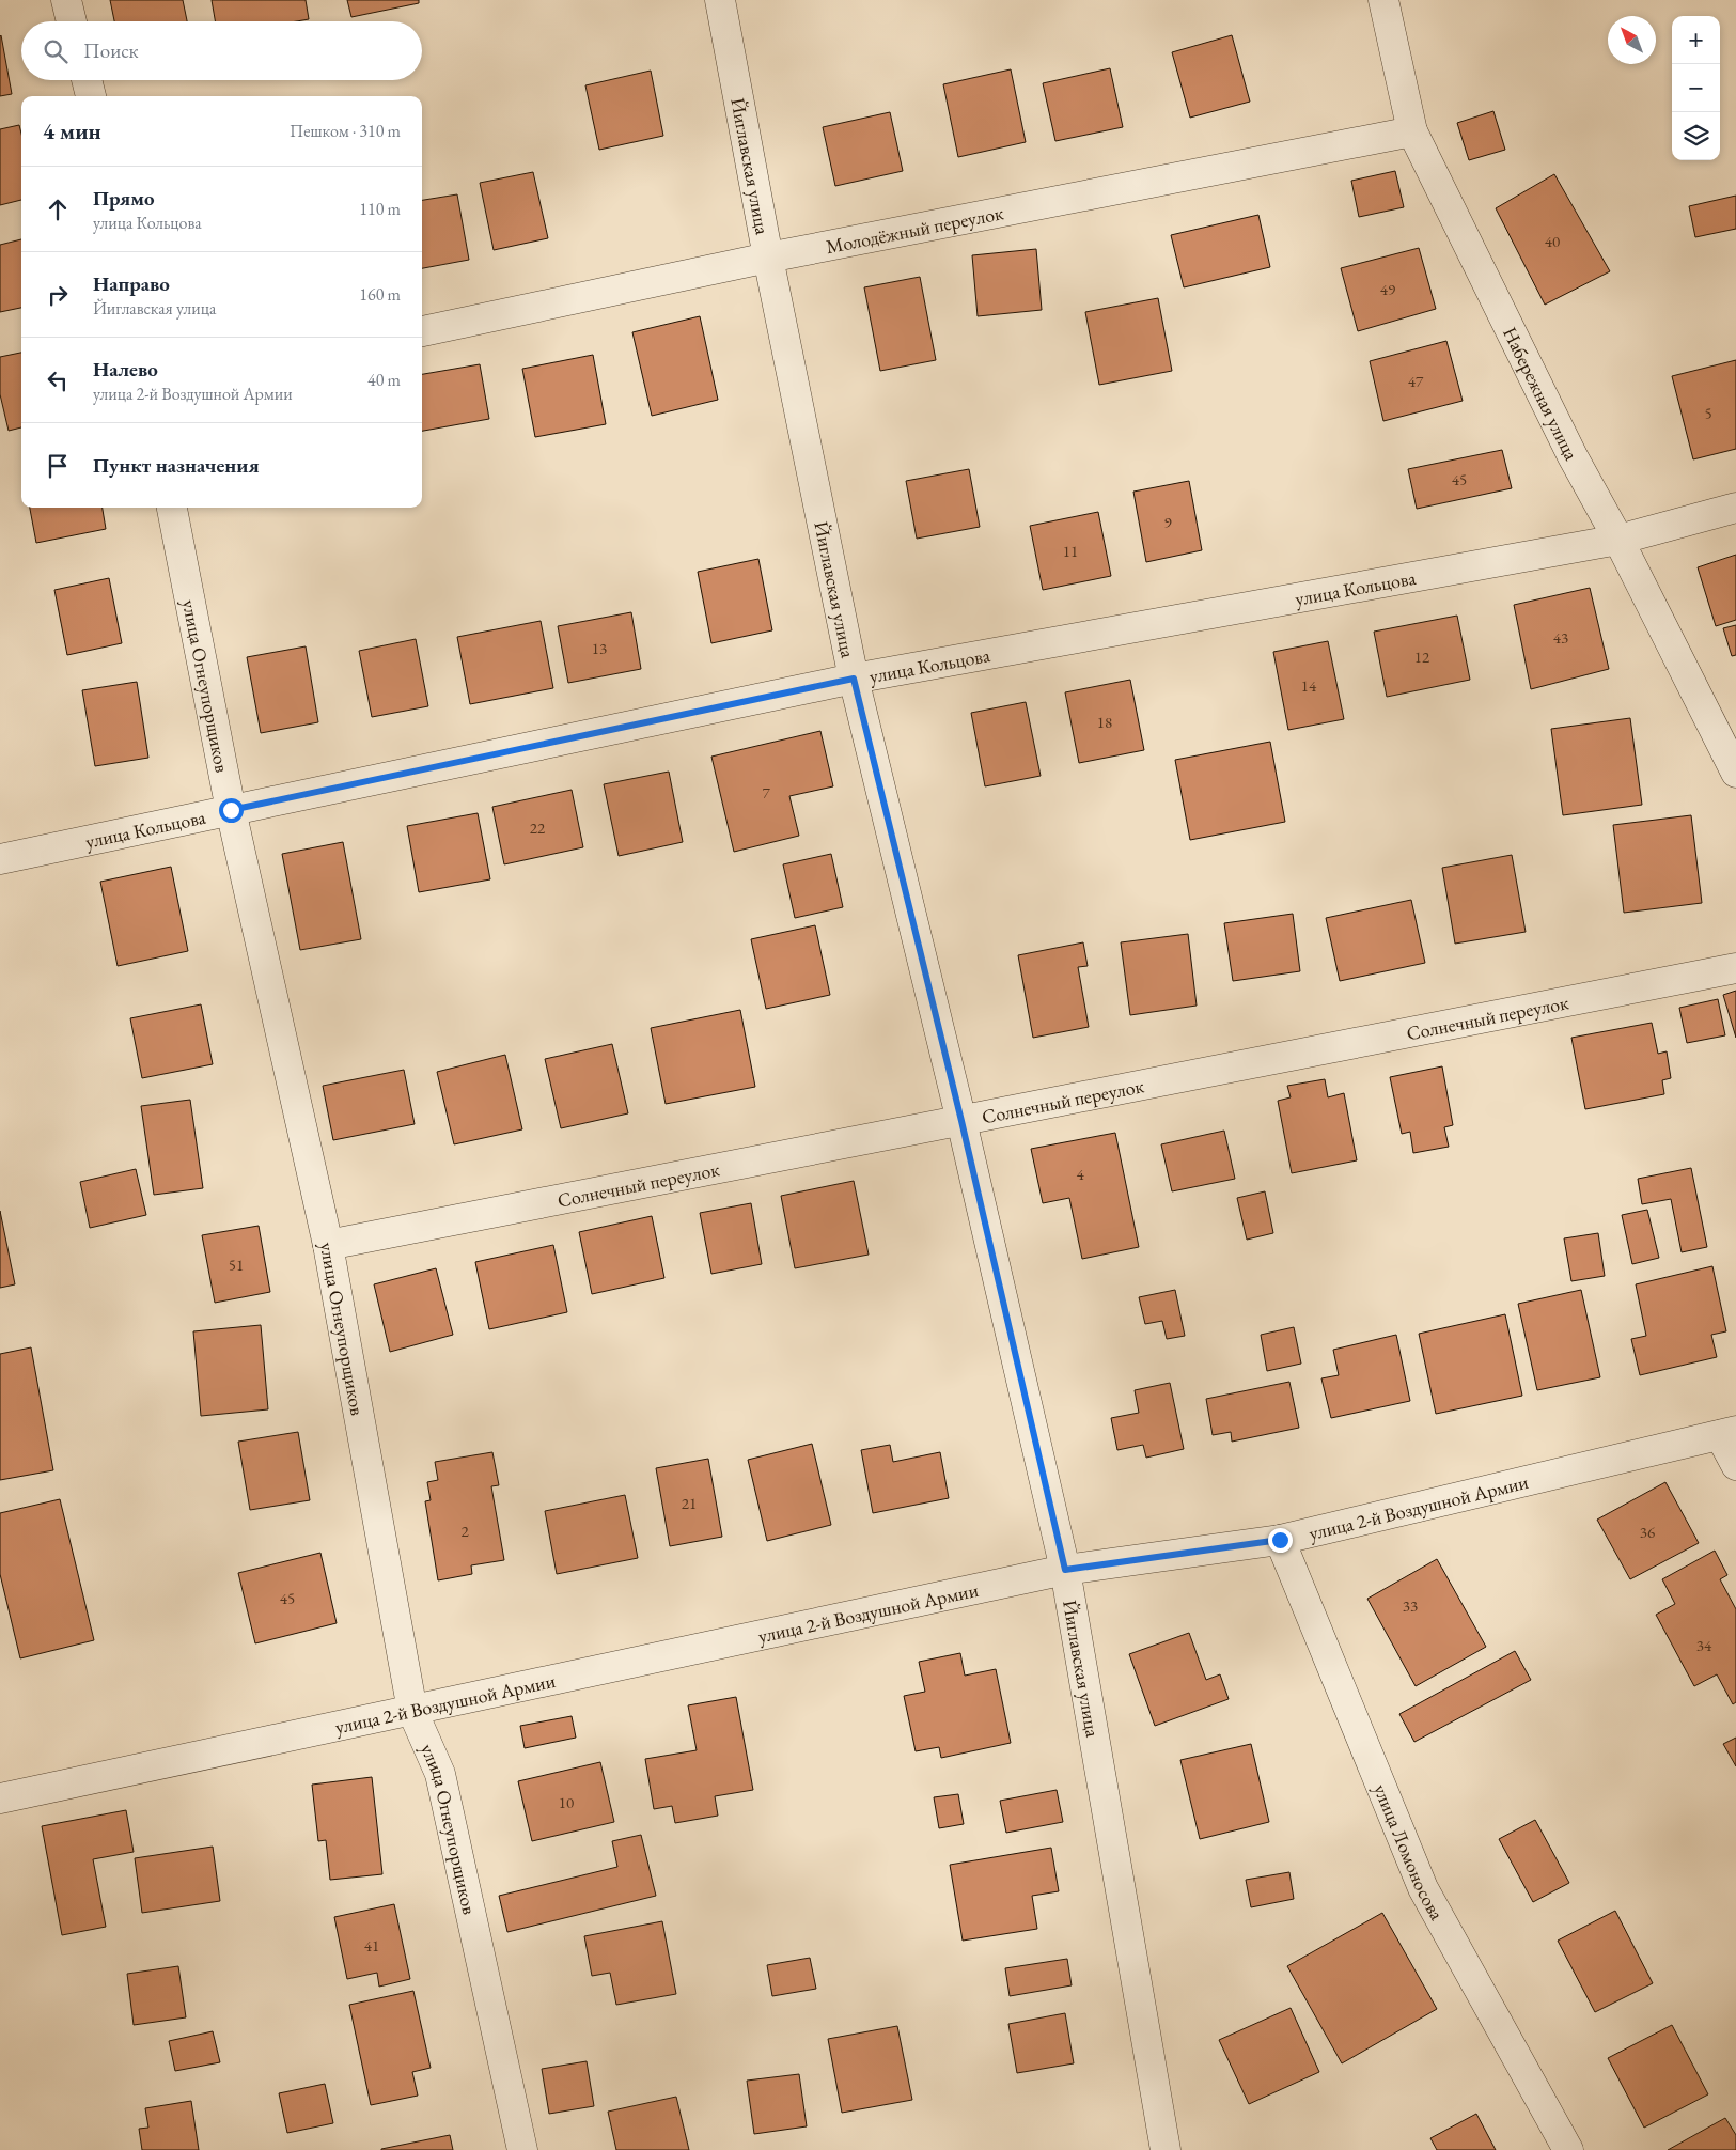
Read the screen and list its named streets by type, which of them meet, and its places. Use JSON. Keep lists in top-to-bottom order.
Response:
{
  "streets": {
    "street": [
      "Йиглавская улица",
      "Молодёжный переулок",
      "Набережная улица",
      "улица Кольцова",
      "улица Огнеупорщиков",
      "Солнечный переулок",
      "улица 2-й Воздушной Армии",
      "улица Ломоносова"
    ]
  },
  "crossings": [
    ["Йиглавская улица", "Молодёжный переулок"],
    ["Йиглавская улица", "улица Кольцова"],
    ["Йиглавская улица", "Солнечный переулок"],
    ["Йиглавская улица", "улица 2-й Воздушной Армии"],
    ["Молодёжный переулок", "Набережная улица"],
    ["Набережная улица", "улица Кольцова"],
    ["улица Кольцова", "улица Огнеупорщиков"],
    ["улица Огнеупорщиков", "Солнечный переулок"],
    ["улица Огнеупорщиков", "улица 2-й Воздушной Армии"],
    ["улица 2-й Воздушной Армии", "улица Ломоносова"]
  ],
  "house_numbers": [
    "40",
    "49",
    "47",
    "5",
    "45",
    "9",
    "11",
    "43",
    "13",
    "12",
    "14",
    "18",
    "7",
    "22",
    "4",
    "51",
    "21",
    "2",
    "36",
    "45",
    "33",
    "34",
    "10",
    "41"
  ],
  "north": "top left",
  "page": {
    "map_buttons": ["+", "−"],
    "search": "Поиск",
    "heading": ["4 мин", "Пешком · 310 m"],
    "list": [
      ["Прямо", "улица Кольцова", "110 m"],
      ["Направо", "Йиглавская улица", "160 m"],
      ["Налево", "улица 2-й Воздушной Армии", "40 m"],
      "Пункт назначения"
    ]
  }
}
